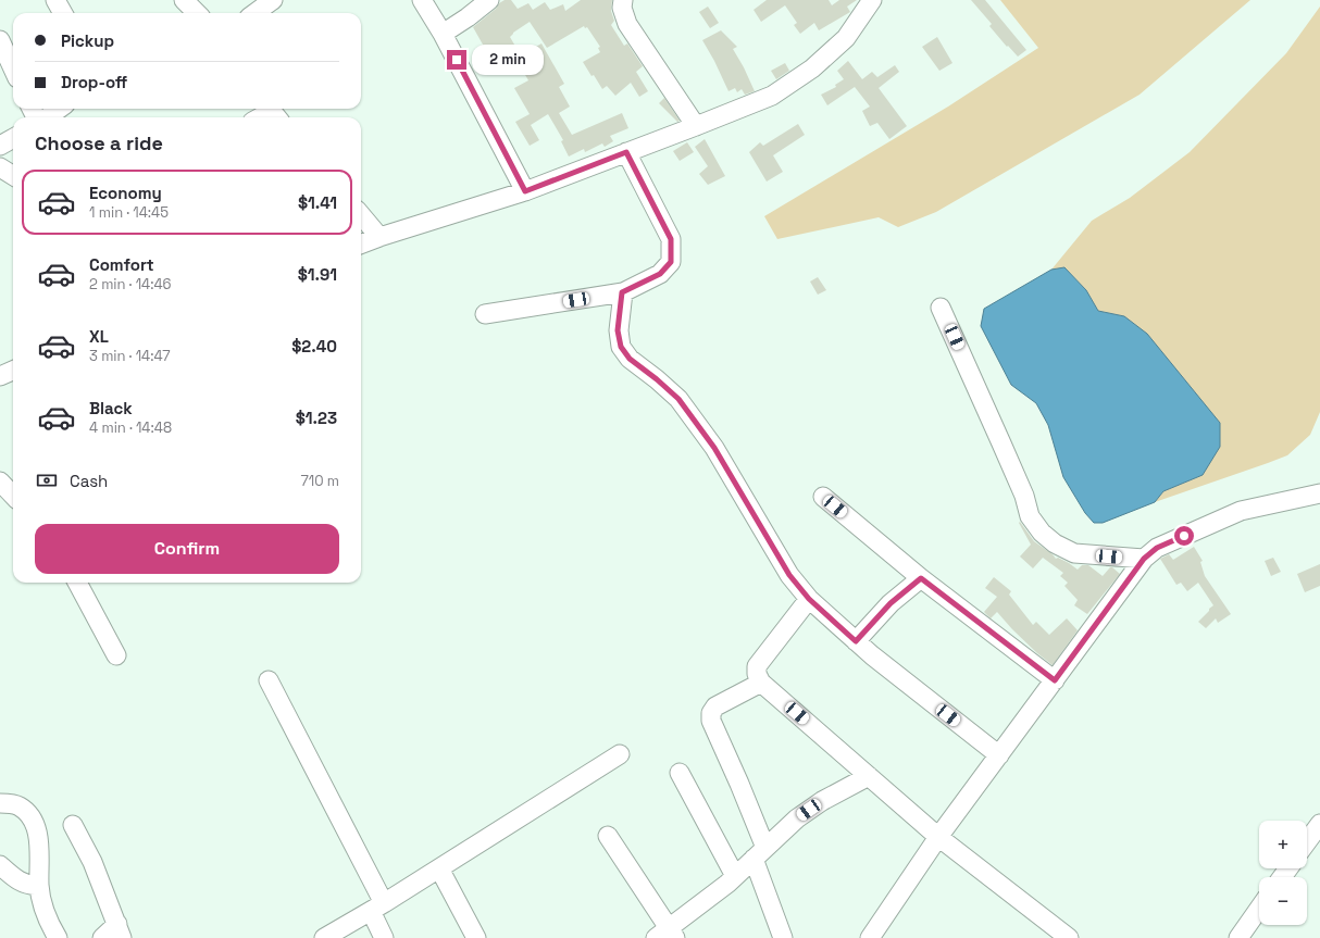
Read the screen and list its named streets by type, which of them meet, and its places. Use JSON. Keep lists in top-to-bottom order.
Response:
{
  "page": {
    "banner": ["Pickup", "Drop-off"],
    "bubble": "2 min",
    "heading": "Choose a ride",
    "list": [
      {
        "name": "Economy",
        "note": "1 min · 14:45",
        "value": "$1.41"
      },
      {
        "name": "Comfort",
        "note": "2 min · 14:46",
        "value": "$1.91"
      },
      {
        "name": "XL",
        "note": "3 min · 14:47",
        "value": "$2.40"
      },
      {
        "name": "Black",
        "note": "4 min · 14:48",
        "value": "$1.23"
      }
    ],
    "pay": ["Cash", "710 m"],
    "buttons": "Confirm",
    "map_buttons": ["+", "−"]
  }
}
